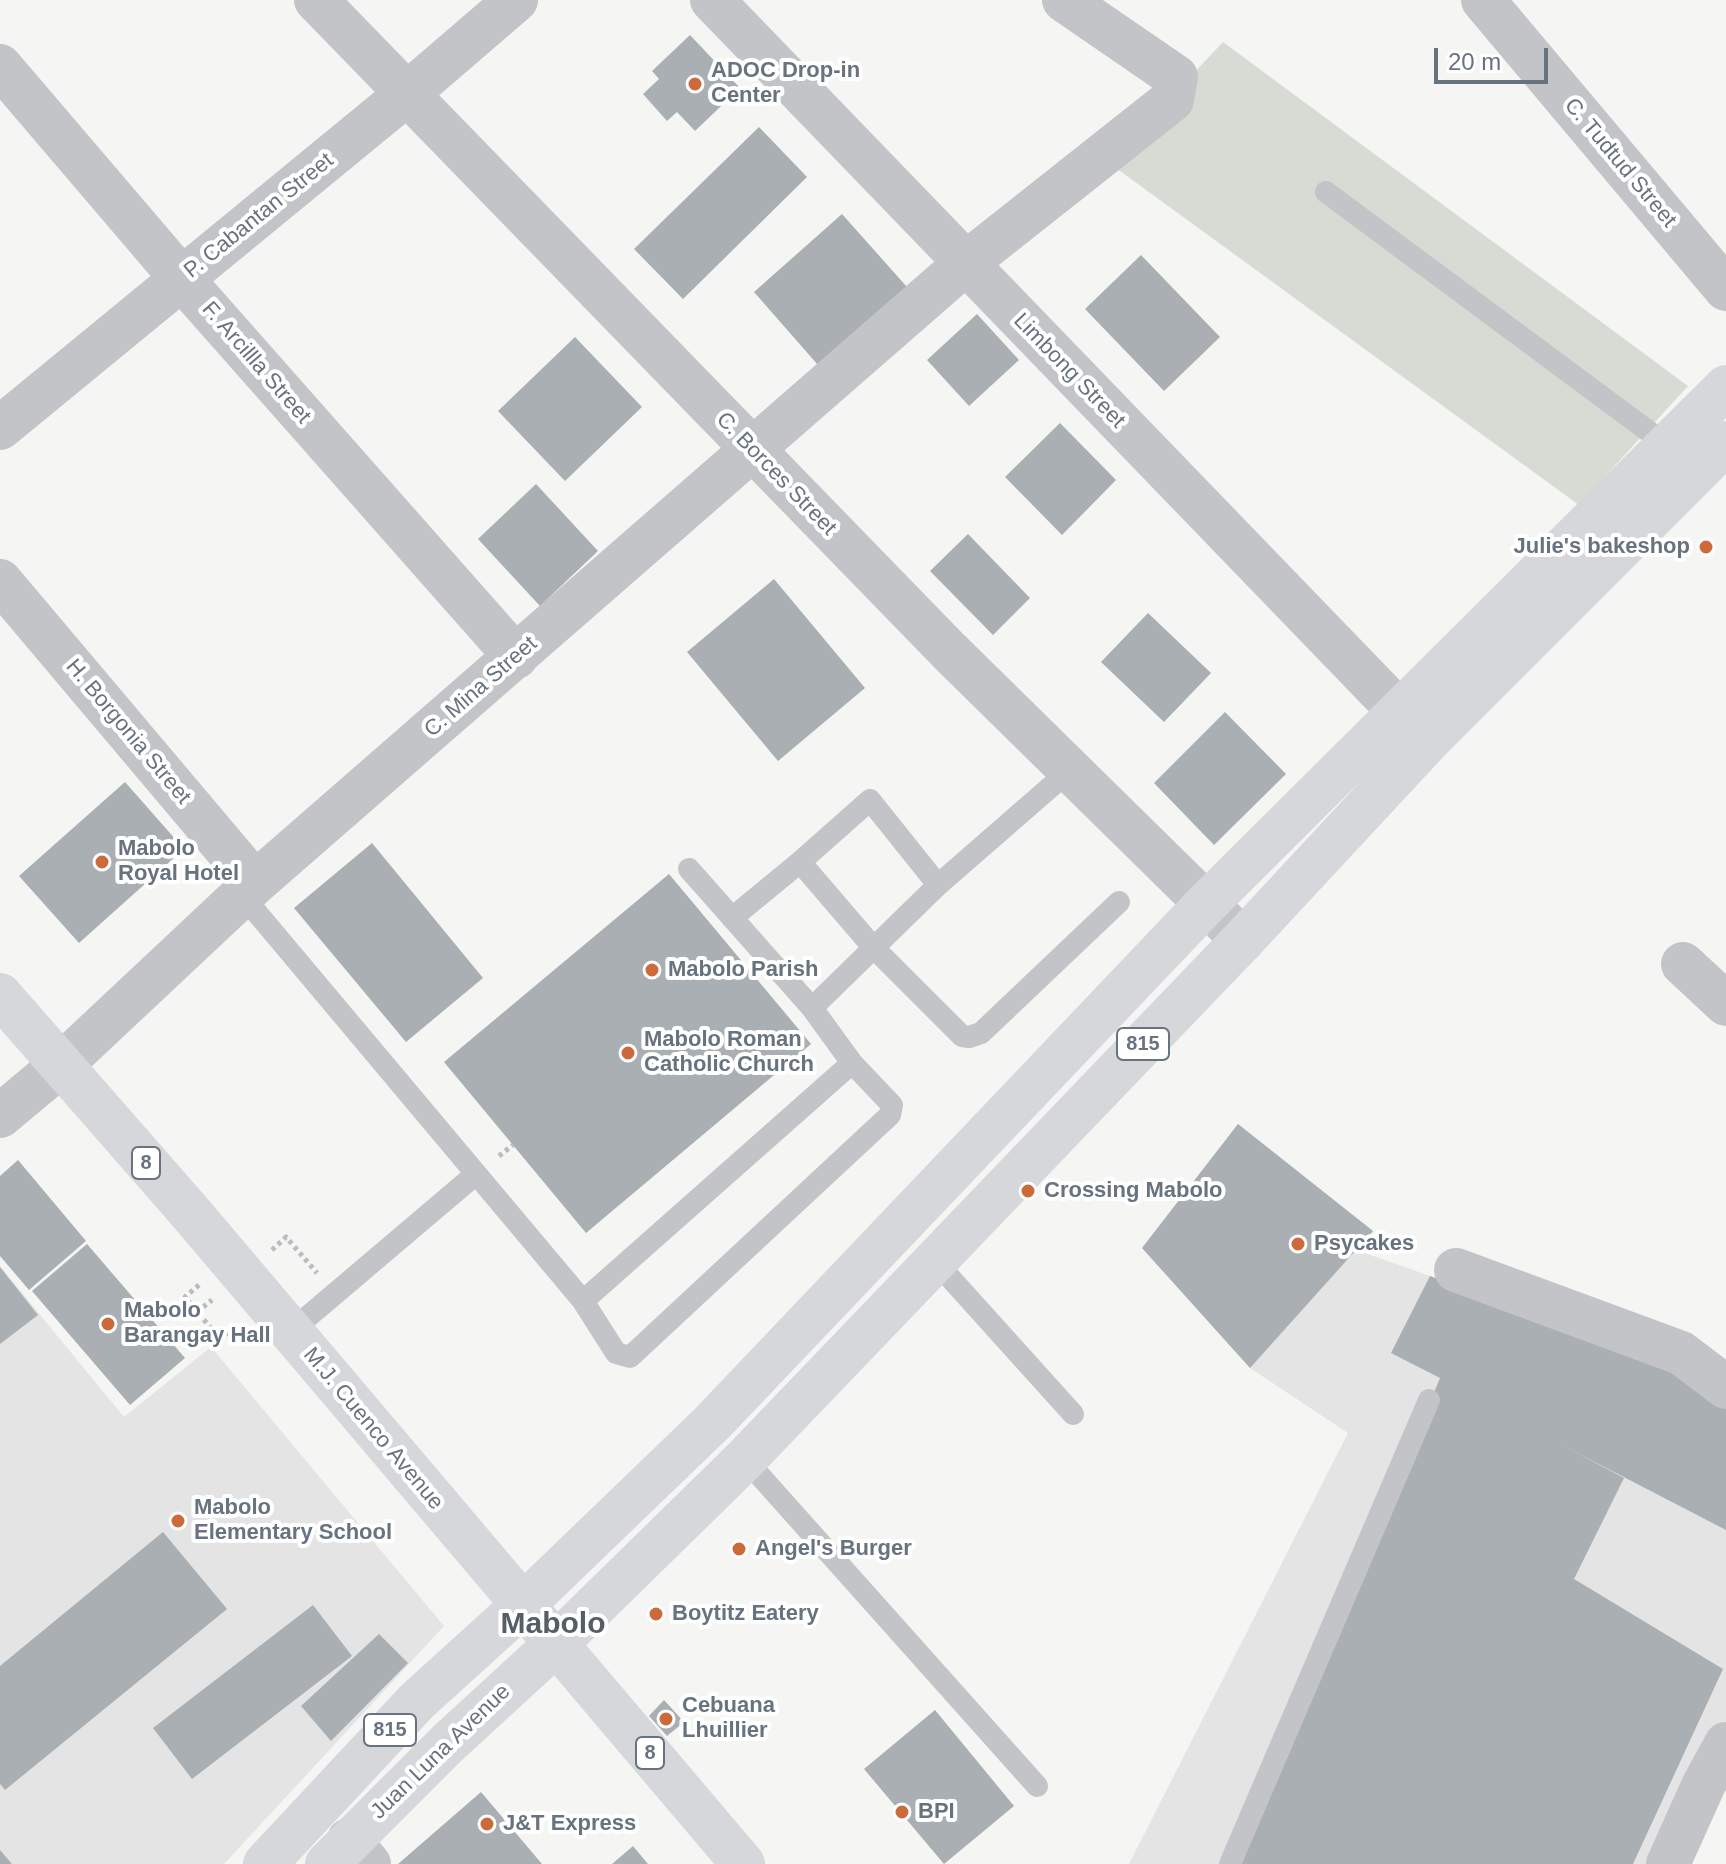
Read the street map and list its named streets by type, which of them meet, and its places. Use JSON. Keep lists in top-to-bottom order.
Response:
{
  "streets": {
    "main road": [
      "815",
      "8",
      "M.J. Cuenco Avenue",
      "Juan Luna Avenue"
    ],
    "street": [
      "C. Tudtud Street",
      "P. Cabantan Street",
      "F. Arcillla Street",
      "Limbong Street",
      "C. Borces Street",
      "C. Mina Street",
      "H. Borgonia Street"
    ]
  },
  "crossings": [
    ["P. Cabantan Street", "F. Arcillla Street"],
    ["P. Cabantan Street", "C. Borces Street"],
    ["F. Arcillla Street", "C. Mina Street"],
    ["Limbong Street", "C. Mina Street"],
    ["Limbong Street", "815"],
    ["C. Borces Street", "C. Mina Street"],
    ["C. Borces Street", "815"],
    ["C. Mina Street", "H. Borgonia Street"],
    ["C. Mina Street", "M.J. Cuenco Avenue"],
    ["815", "M.J. Cuenco Avenue"],
    ["815", "Juan Luna Avenue"],
    ["M.J. Cuenco Avenue", "Juan Luna Avenue"]
  ],
  "districts": ["Mabolo"],
  "places": [
    "ADOC Drop-in Center",
    "Julie's bakeshop",
    "Mabolo Royal Hotel",
    "Mabolo Parish",
    "Mabolo Roman Catholic Church",
    "Crossing Mabolo",
    "Psycakes",
    "Mabolo Barangay Hall",
    "Mabolo Elementary School",
    "Angel's Burger",
    "Boytitz Eatery",
    "Cebuana Lhuillier",
    "BPI",
    "J&T Express"
  ],
  "scale_bar": "20 m"
}
